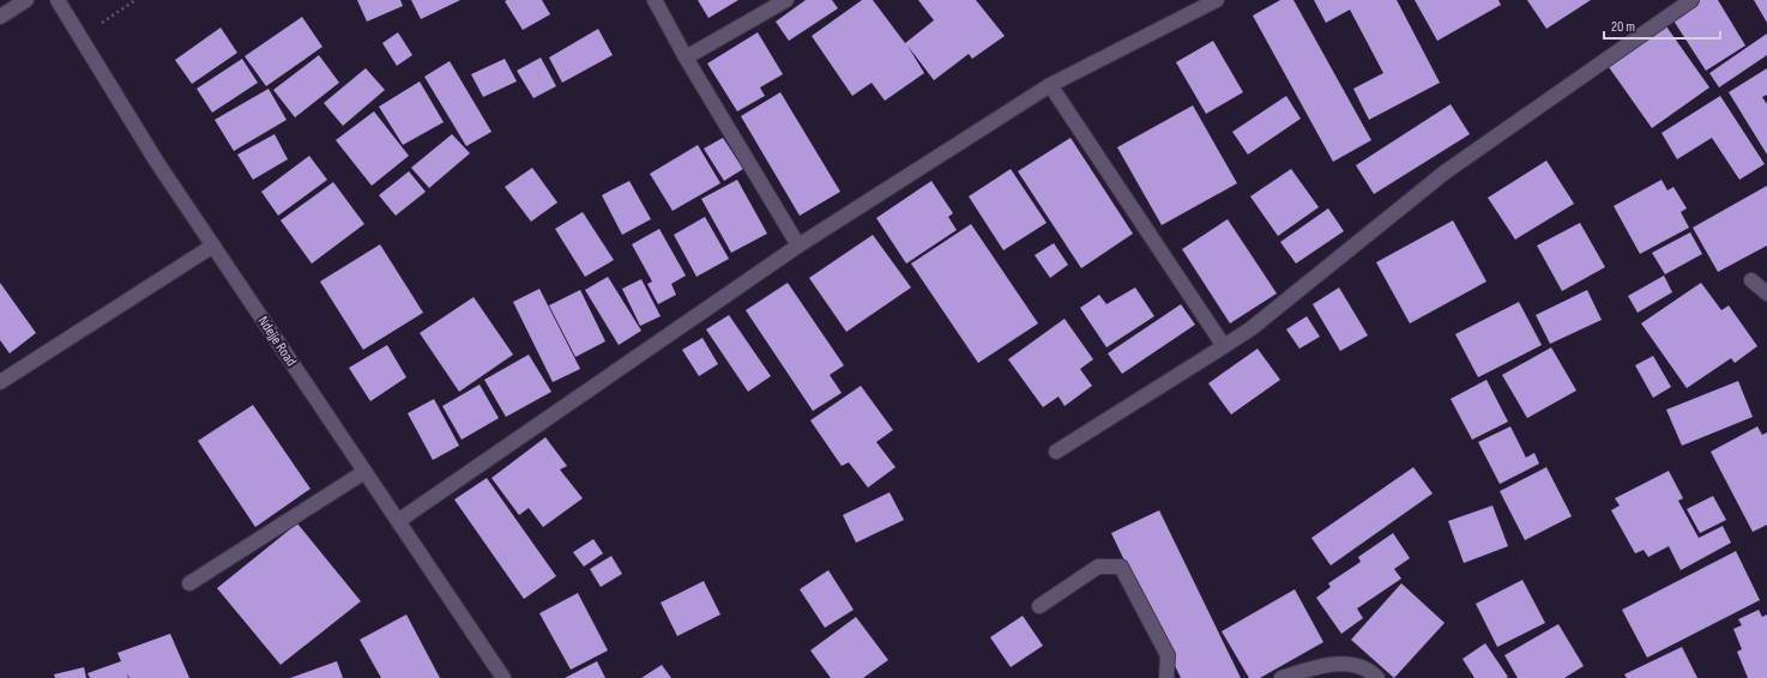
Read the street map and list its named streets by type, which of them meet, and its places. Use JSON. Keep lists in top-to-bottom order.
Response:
{
  "streets": {
    "street": ["Ndejje Road"]
  },
  "scale_bar": "20 m"
}
